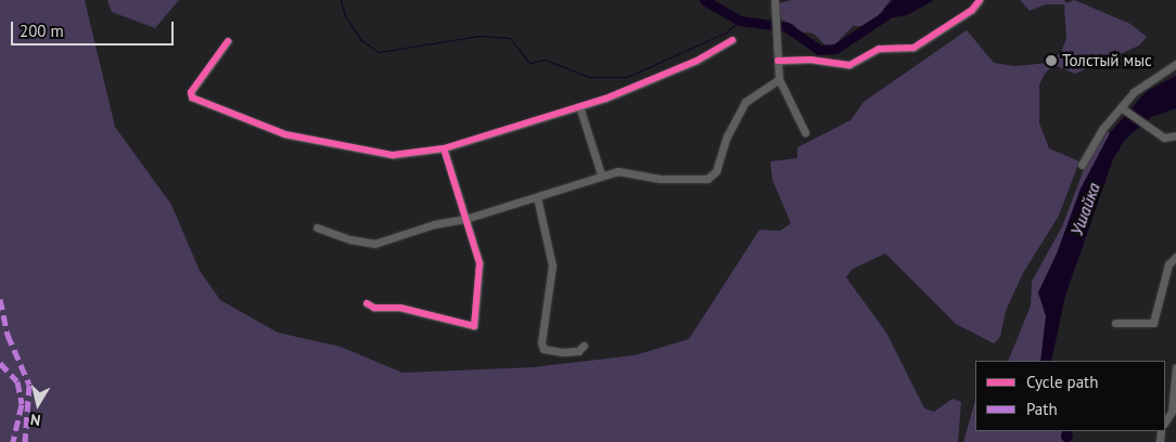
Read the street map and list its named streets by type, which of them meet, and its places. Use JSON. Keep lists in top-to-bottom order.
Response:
{
  "water": ["Ушайка"],
  "places": ["Толстый мыс"],
  "legend": ["Cycle path", "Path"],
  "scale_bar": "200 m",
  "north": "bottom"
}
